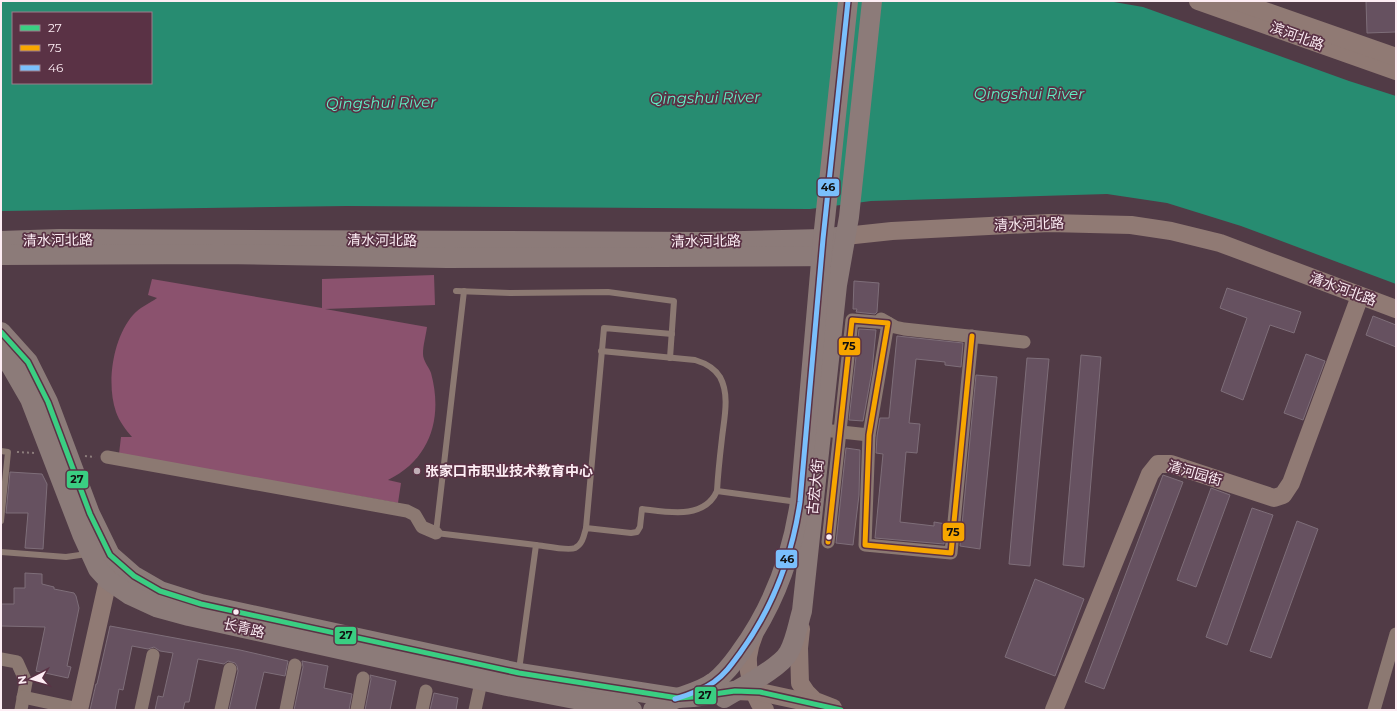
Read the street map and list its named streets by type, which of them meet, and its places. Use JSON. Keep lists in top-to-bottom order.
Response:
{
  "streets": {
    "main road": ["清水河北路", "古宏大街", "长青路"],
    "street": ["滨河北路", "清河园街"]
  },
  "crossings": [
    ["清水河北路", "清河园街"],
    ["清水河北路", "古宏大街"],
    ["古宏大街", "长青路"]
  ],
  "water": ["Qingshui River"],
  "places": ["张家口市职业技术教育中心"],
  "lines": ["transit line 46", "transit line 75", "transit line 27"],
  "legend": ["27", "75", "46"],
  "north": "left"
}
